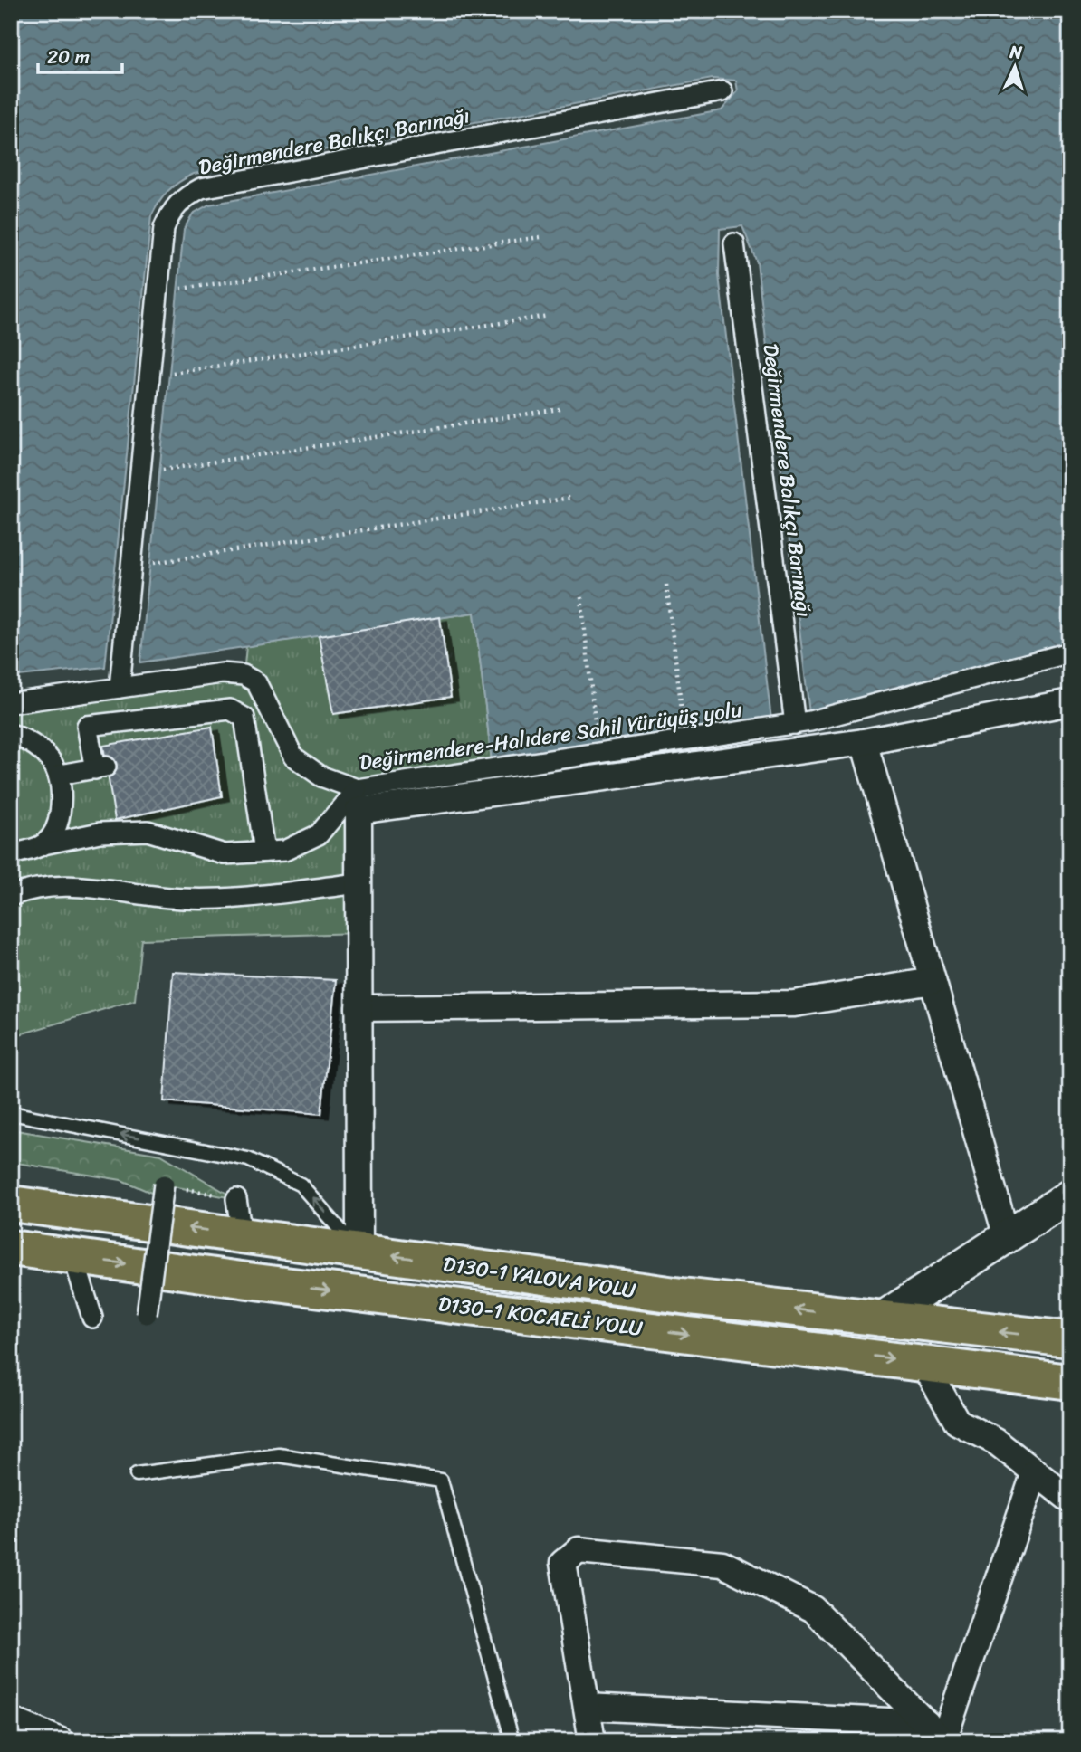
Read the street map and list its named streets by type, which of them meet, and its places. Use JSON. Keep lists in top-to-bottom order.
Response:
{
  "streets": {
    "highway": ["D130-1 YALOVA YOLU", "D130-1 KOCAELİ YOLU"],
    "street": ["Değirmendere Balıkçı Barınağı", "Değirmendere-Halıdere Sahil Yürüyüş yolu"]
  },
  "crossings": [
    ["Değirmendere Balıkçı Barınağı", "Değirmendere-Halıdere Sahil Yürüyüş yolu"]
  ],
  "one_way": ["D130-1 YALOVA YOLU", "D130-1 KOCAELİ YOLU"],
  "scale_bar": "20 m",
  "north": "top"
}
